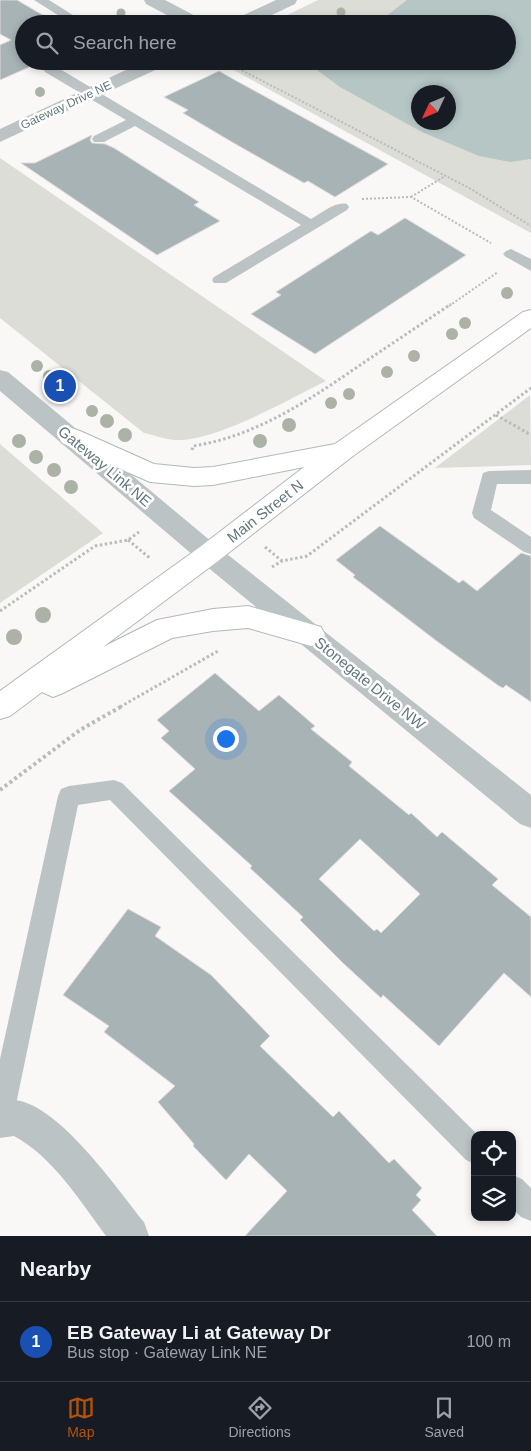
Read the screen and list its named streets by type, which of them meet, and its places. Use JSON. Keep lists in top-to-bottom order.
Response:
{
  "streets": {
    "street": [
      "Gateway Drive NE",
      "Gateway Link NE",
      "Main Street N",
      "Stonegate Drive NW"
    ]
  },
  "crossings": [
    ["Gateway Link NE", "Main Street N"],
    ["Gateway Link NE", "Stonegate Drive NW"],
    ["Main Street N", "Stonegate Drive NW"]
  ],
  "north": "bottom left",
  "page": {
    "search": "Search here",
    "pins": "1",
    "heading": "Nearby",
    "list": [
      {
        "mark": "1",
        "name": "EB Gateway Li at Gateway Dr",
        "note": "Bus stop · Gateway Link NE",
        "value": "100 m"
      }
    ],
    "nav": ["Map", "Directions", "Saved"]
  }
}
